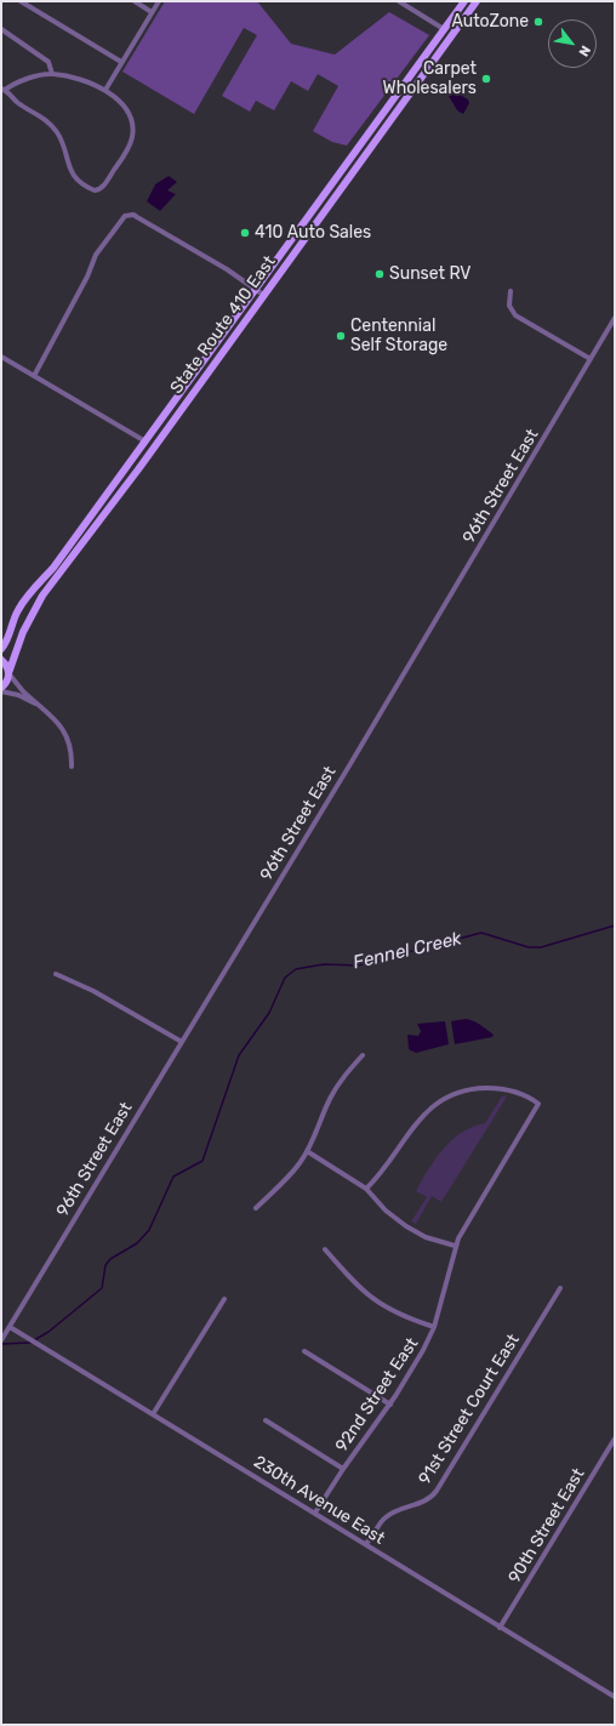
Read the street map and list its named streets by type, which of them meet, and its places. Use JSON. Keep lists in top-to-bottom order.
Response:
{
  "streets": {
    "main road": ["State Route 410 East"],
    "street": [
      "96th Street East",
      "92nd Street East",
      "91st Street Court East",
      "230th Avenue East",
      "90th Street East"
    ]
  },
  "crossings": [
    ["96th Street East", "230th Avenue East"],
    ["92nd Street East", "230th Avenue East"],
    ["91st Street Court East", "230th Avenue East"],
    ["230th Avenue East", "90th Street East"]
  ],
  "water": ["Fennel Creek"],
  "places": [
    "AutoZone",
    "Carpet Wholesalers",
    "410 Auto Sales",
    "Sunset RV",
    "Centennial Self Storage"
  ],
  "north": "bottom right"
}
